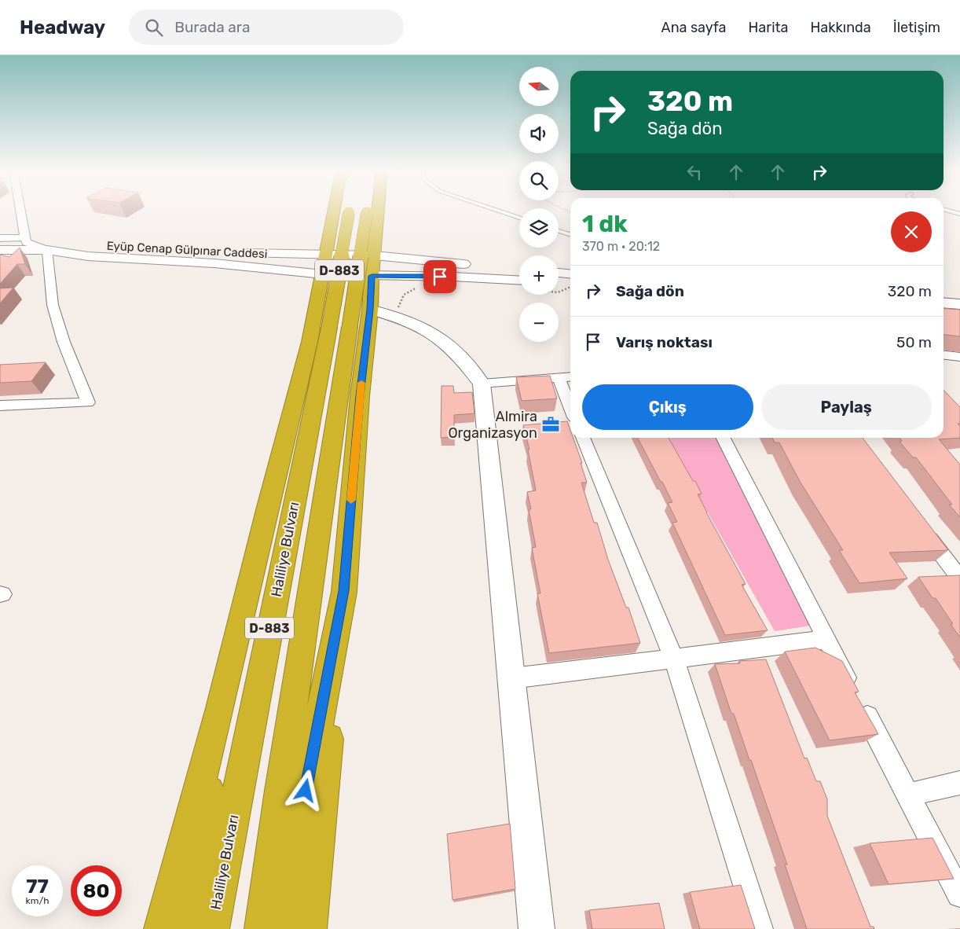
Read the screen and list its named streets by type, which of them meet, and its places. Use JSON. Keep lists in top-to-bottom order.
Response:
{
  "streets": {
    "highway": ["D-883", "Haliliye Bulvarı"],
    "main road": ["Eyüp Cenap Gülpınar Caddesi"]
  },
  "places": {
    "office": ["Almira Organizasyon"]
  },
  "north": "left",
  "page": {
    "header": "Headway",
    "search": "Burada ara",
    "nav": [
      "Ana sayfa",
      "Harita",
      "Hakkında",
      "İletişim"
    ],
    "map_buttons": ["+", "−"],
    "turn": ["320 m", "Sağa dön"],
    "heading": ["1 dk", "370 m · 20:12"],
    "list": [
      {
        "name": "Sağa dön",
        "value": "320 m"
      },
      {
        "name": "Varış noktası",
        "value": "50 m"
      }
    ],
    "buttons": ["Çıkış", "Paylaş"],
    "speed": "77 km/h",
    "limit": "80"
  }
}
